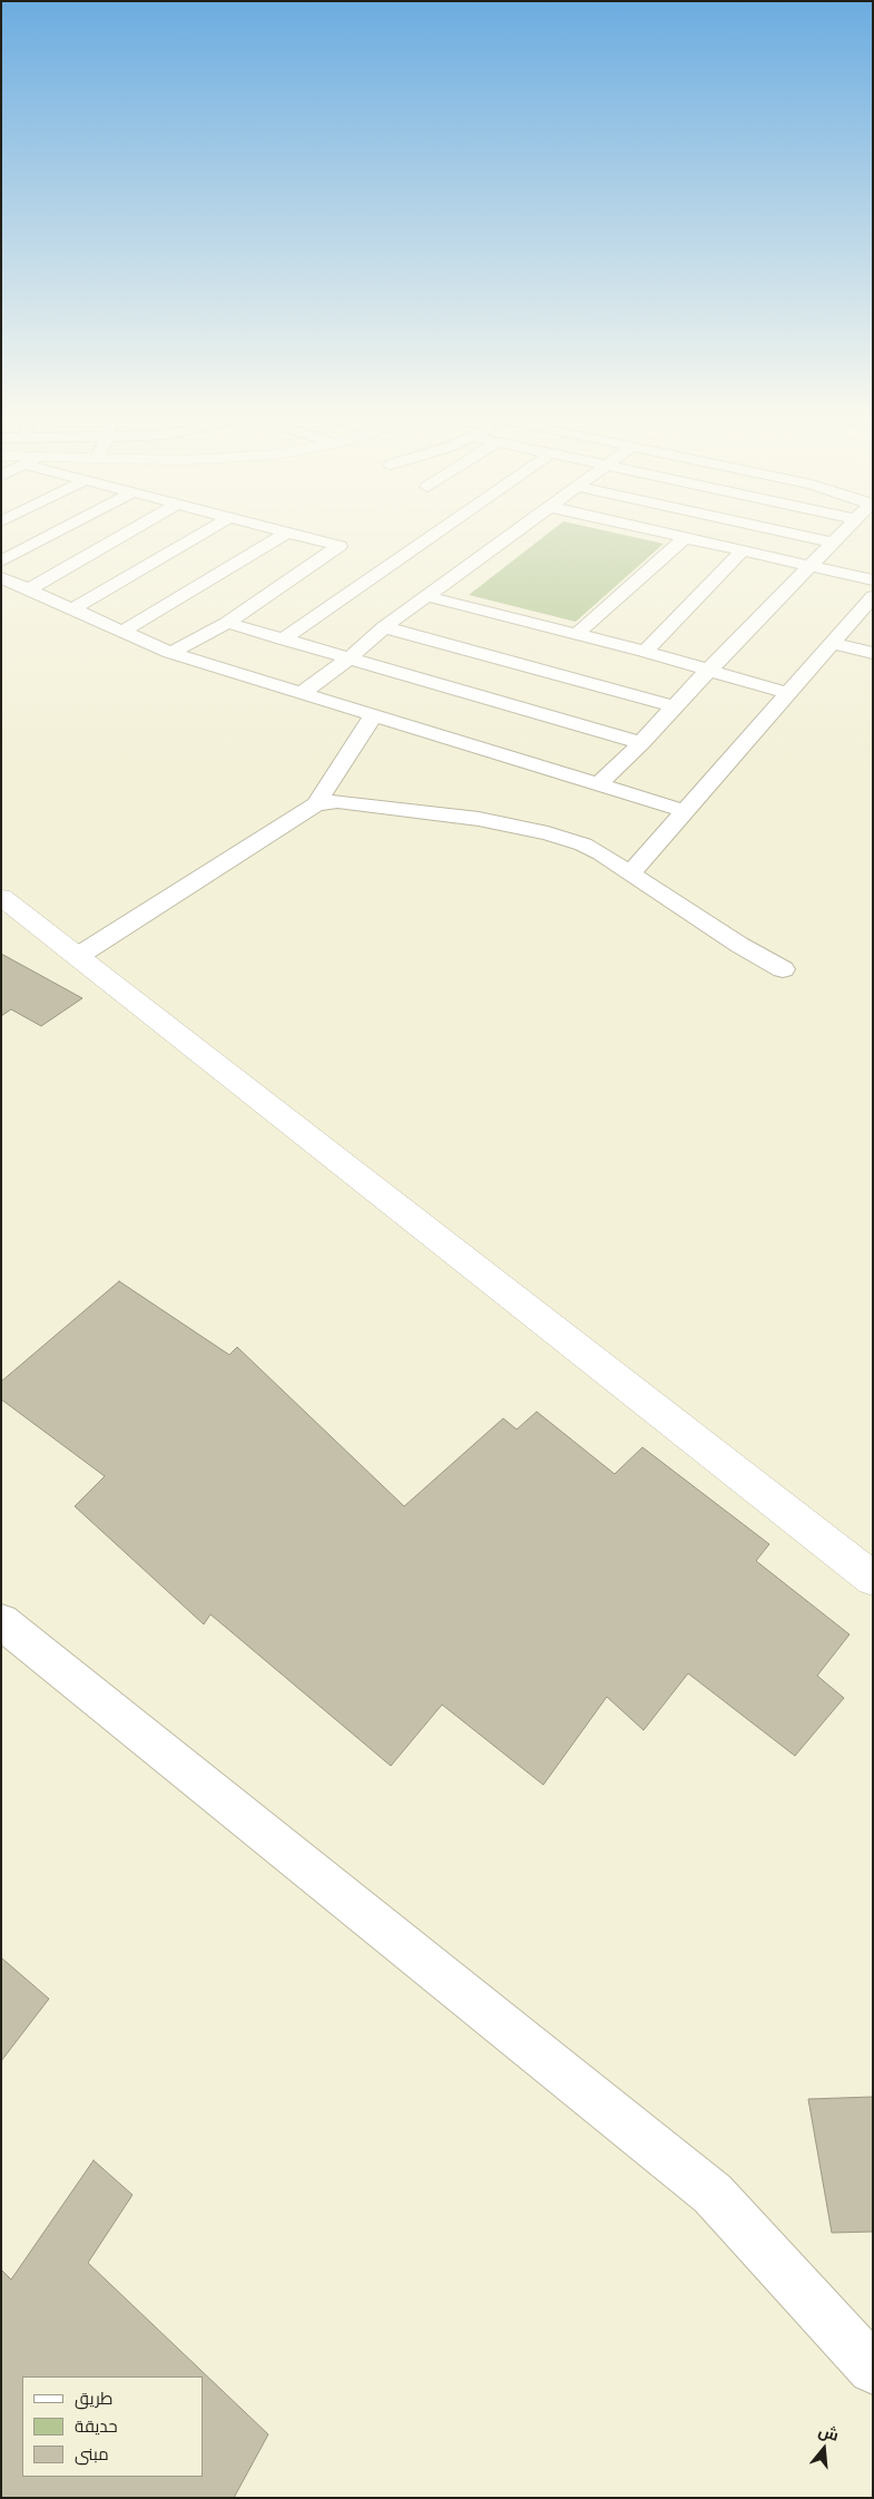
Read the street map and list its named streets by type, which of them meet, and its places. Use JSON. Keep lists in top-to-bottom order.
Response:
{
  "legend": ["طريق", "حديقة", "مبنى"],
  "north": "top"
}
